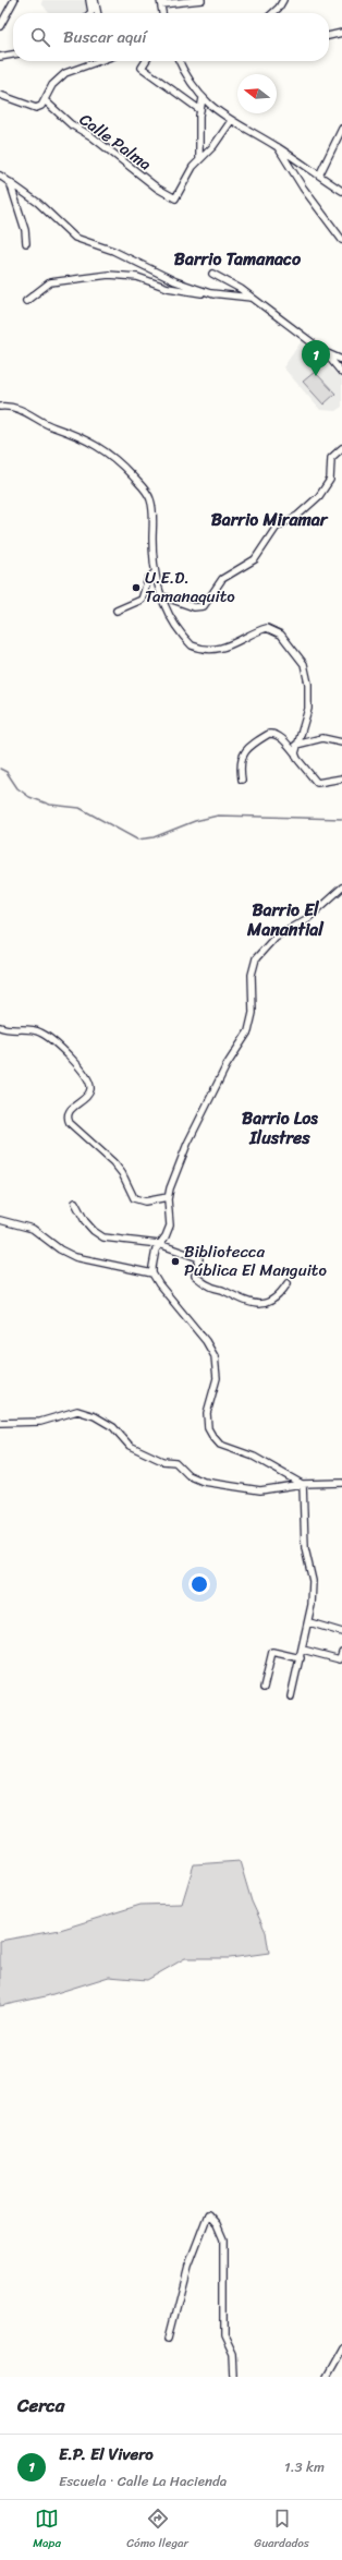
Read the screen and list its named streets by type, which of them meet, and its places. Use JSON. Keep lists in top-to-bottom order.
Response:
{
  "streets": {
    "street": ["Calle Palma"]
  },
  "districts": [
    "Barrio Tamanaco",
    "Barrio Miramar",
    "Barrio El Manantial",
    "Barrio Los Ilustres"
  ],
  "places": ["U.E.D. Tamanaquito", "Bibliotecca Pública El Manguito"],
  "north": "left",
  "page": {
    "search": "Buscar aquí",
    "pins": "1",
    "heading": "Cerca",
    "list": [
      {
        "mark": "1",
        "name": "E.P. El Vivero",
        "note": "Escuela · Calle La Hacienda",
        "value": "1.3 km"
      }
    ],
    "nav": ["Mapa", "Cómo llegar", "Guardados"]
  }
}
